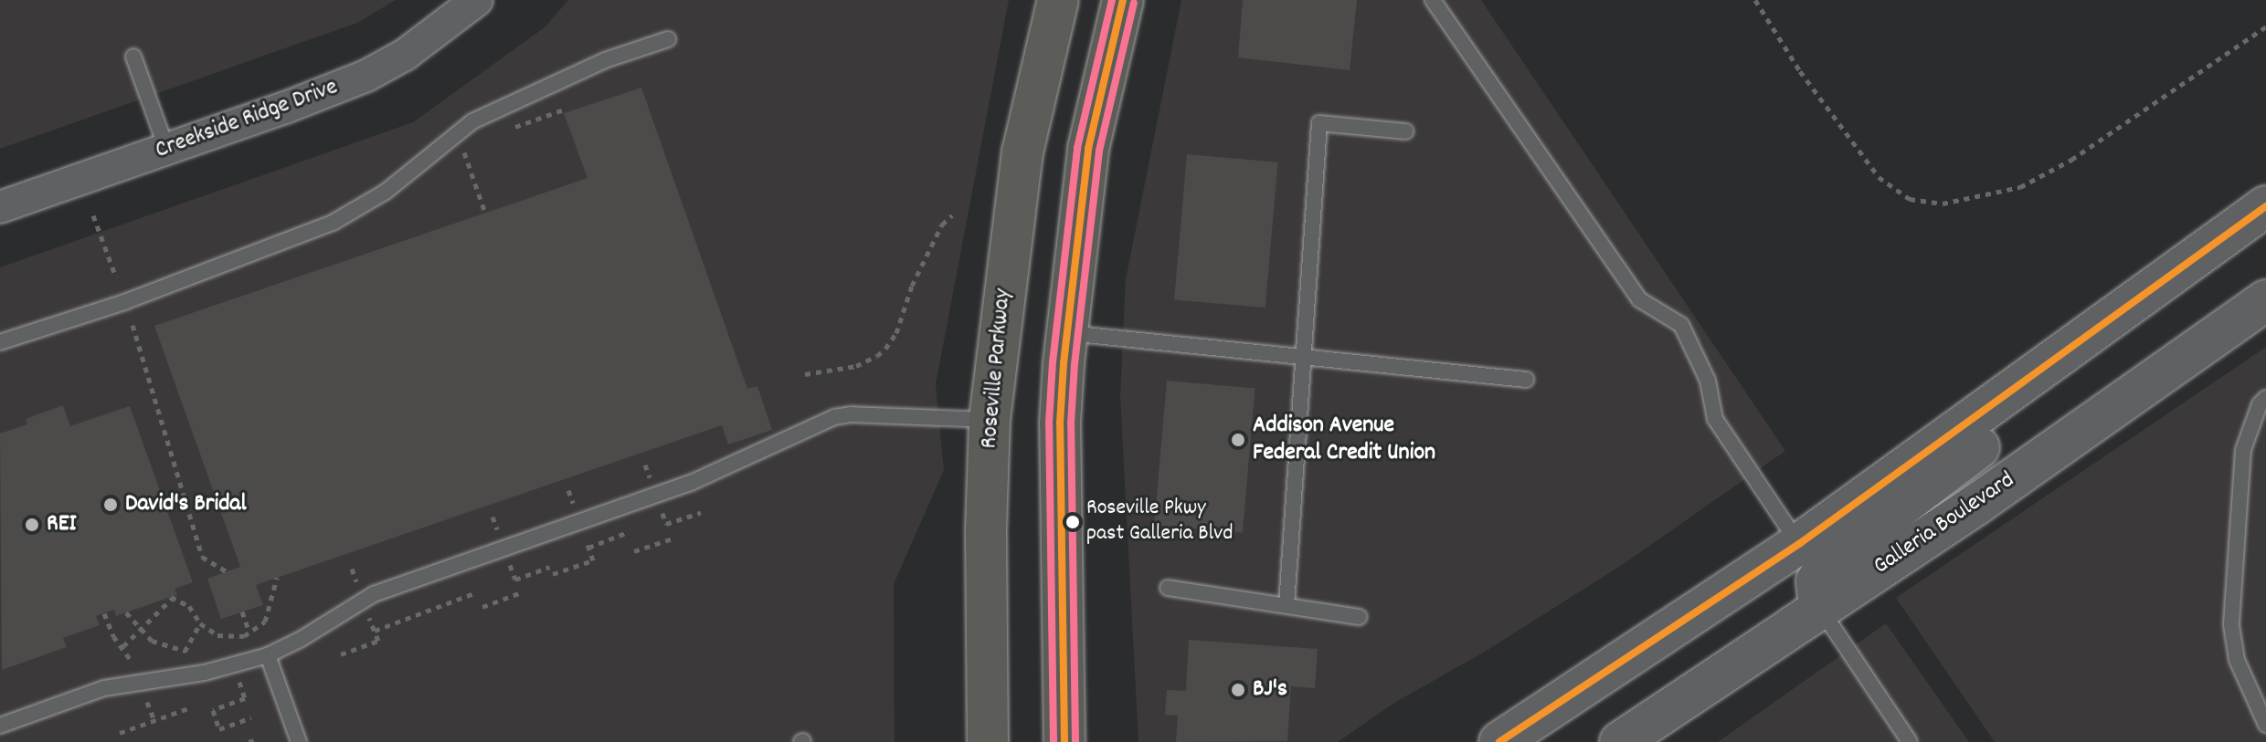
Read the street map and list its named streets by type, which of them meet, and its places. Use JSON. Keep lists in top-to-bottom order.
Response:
{
  "streets": {
    "main road": ["Roseville Parkway", "Galleria Boulevard"],
    "street": ["Creekside Ridge Drive"]
  },
  "places": [
    "Addison Avenue Federal Credit Union",
    "David's Bridal",
    "Roseville Pkwy past Galleria Blvd",
    "REI",
    "BJ's"
  ]
}
